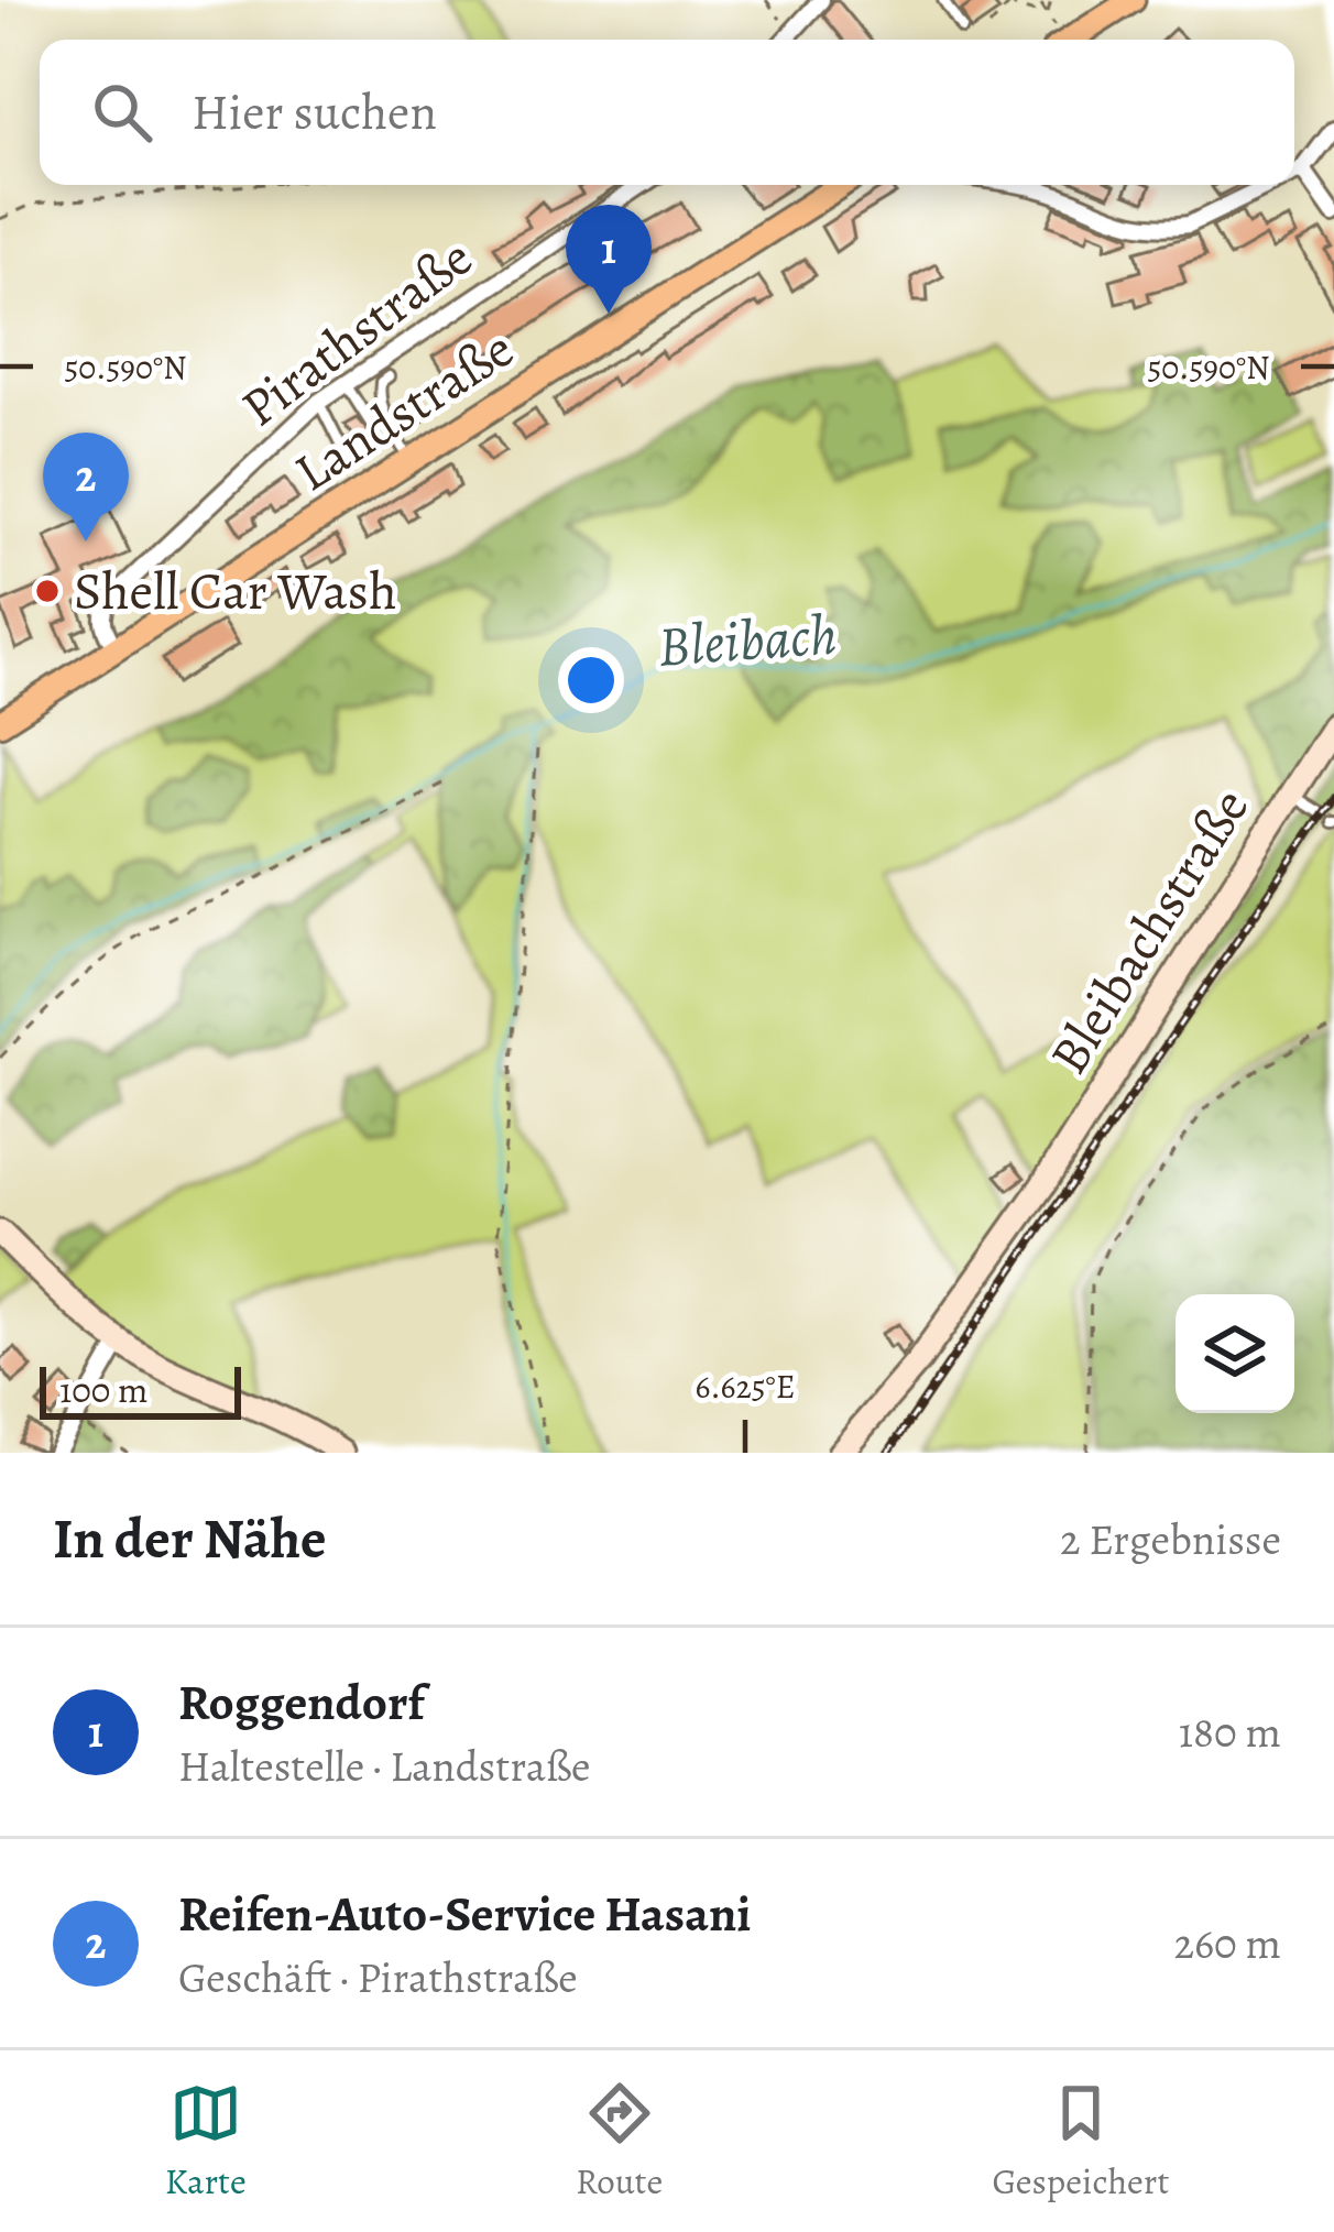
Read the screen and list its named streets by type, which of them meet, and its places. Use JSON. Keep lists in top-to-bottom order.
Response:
{
  "streets": {
    "main road": ["Landstraße", "Bleibachstraße"],
    "street": ["Pirathstraße"]
  },
  "crossings": [
    ["Pirathstraße", "Landstraße"]
  ],
  "water": ["Bleibach"],
  "places": ["Shell Car Wash"],
  "scale_bar": "100 m",
  "page": {
    "search": "Hier suchen",
    "pins": ["1", "2"],
    "scale": "100 m",
    "heading": ["In der Nähe", "2 Ergebnisse"],
    "list": [
      {
        "mark": "1",
        "name": "Roggendorf",
        "note": "Haltestelle · Landstraße",
        "value": "180 m"
      },
      {
        "mark": "2",
        "name": "Reifen-Auto-Service Hasani",
        "note": "Geschäft · Pirathstraße",
        "value": "260 m"
      }
    ],
    "nav": ["Karte", "Route", "Gespeichert"]
  },
  "coordinates": ["50.590°N", "6.625°E"]
}
